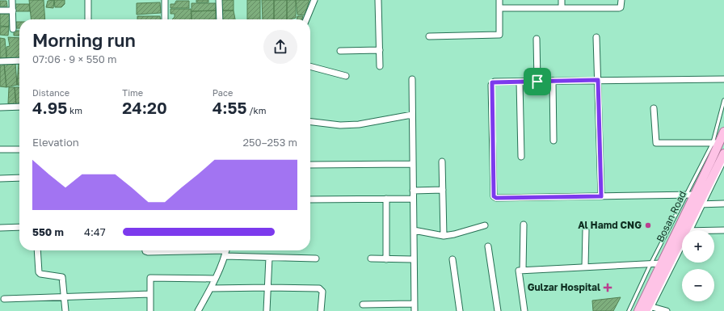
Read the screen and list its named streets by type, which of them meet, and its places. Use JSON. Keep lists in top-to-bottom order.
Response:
{
  "streets": {
    "main road": ["Bosan Road"]
  },
  "places": {
    "other": ["Al Hamd CNG"],
    "health": ["Gulzar Hospital"]
  },
  "page": {
    "heading": ["Morning run", "07:06 · 9 × 550 m"],
    "stats": [
      ["Distance", "4.95 km"],
      ["Time", "24:20"],
      ["Pace", "4:55 /km"]
    ],
    "chart": ["Elevation", "250–253 m"],
    "list": [
      {
        "name": "550 m",
        "note": "4:47"
      }
    ],
    "map_buttons": ["+", "−"]
  }
}
